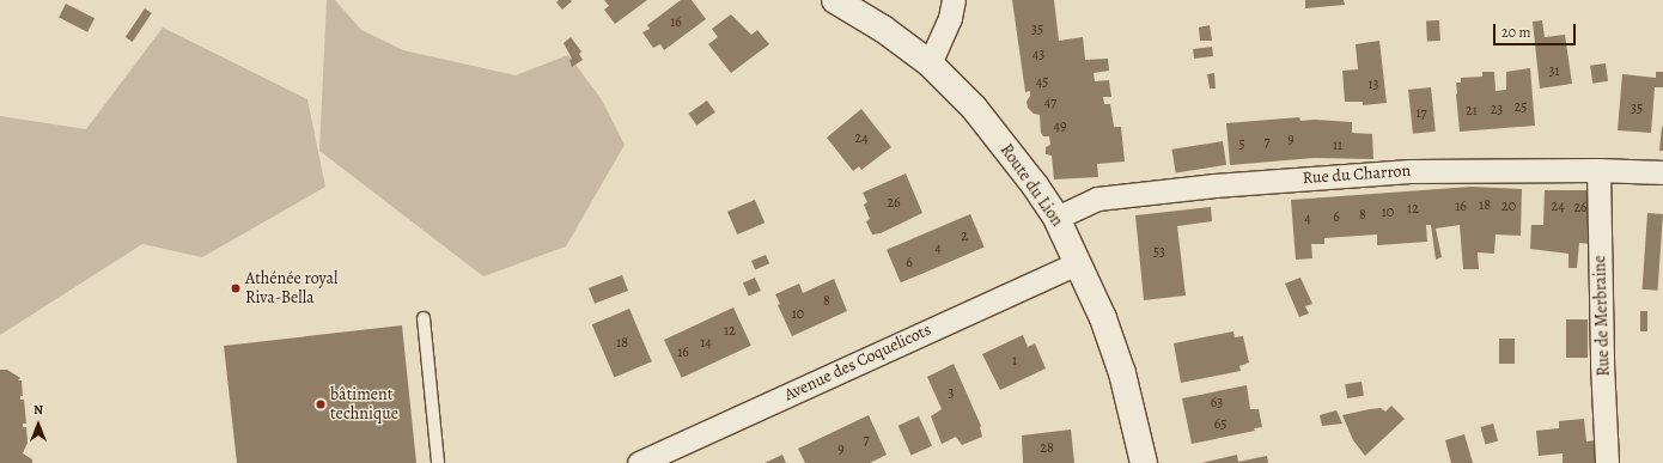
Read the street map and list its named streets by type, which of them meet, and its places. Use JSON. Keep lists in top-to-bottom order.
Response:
{
  "streets": {
    "street": [
      "Rue du Charron",
      "Route du Lion",
      "Rue de Merbraine",
      "Avenue des Coquelicots"
    ]
  },
  "crossings": [
    ["Rue du Charron", "Route du Lion"],
    ["Rue du Charron", "Rue de Merbraine"],
    ["Route du Lion", "Avenue des Coquelicots"]
  ],
  "places": ["Athénée royal Riva-Bella", "bâtiment technique"],
  "house_numbers": [
    "16",
    "35",
    "43",
    "31",
    "45",
    "13",
    "47",
    "25",
    "35",
    "23",
    "21",
    "17",
    "49",
    "24",
    "9",
    "7",
    "5",
    "11",
    "26",
    "18",
    "16",
    "20",
    "24",
    "26",
    "12",
    "10",
    "8",
    "6",
    "4",
    "2",
    "4",
    "53",
    "6",
    "8",
    "10",
    "12",
    "18",
    "14",
    "16",
    "1",
    "3",
    "63",
    "65",
    "7",
    "28",
    "9"
  ],
  "scale_bar": "20 m",
  "north": "top"
}
